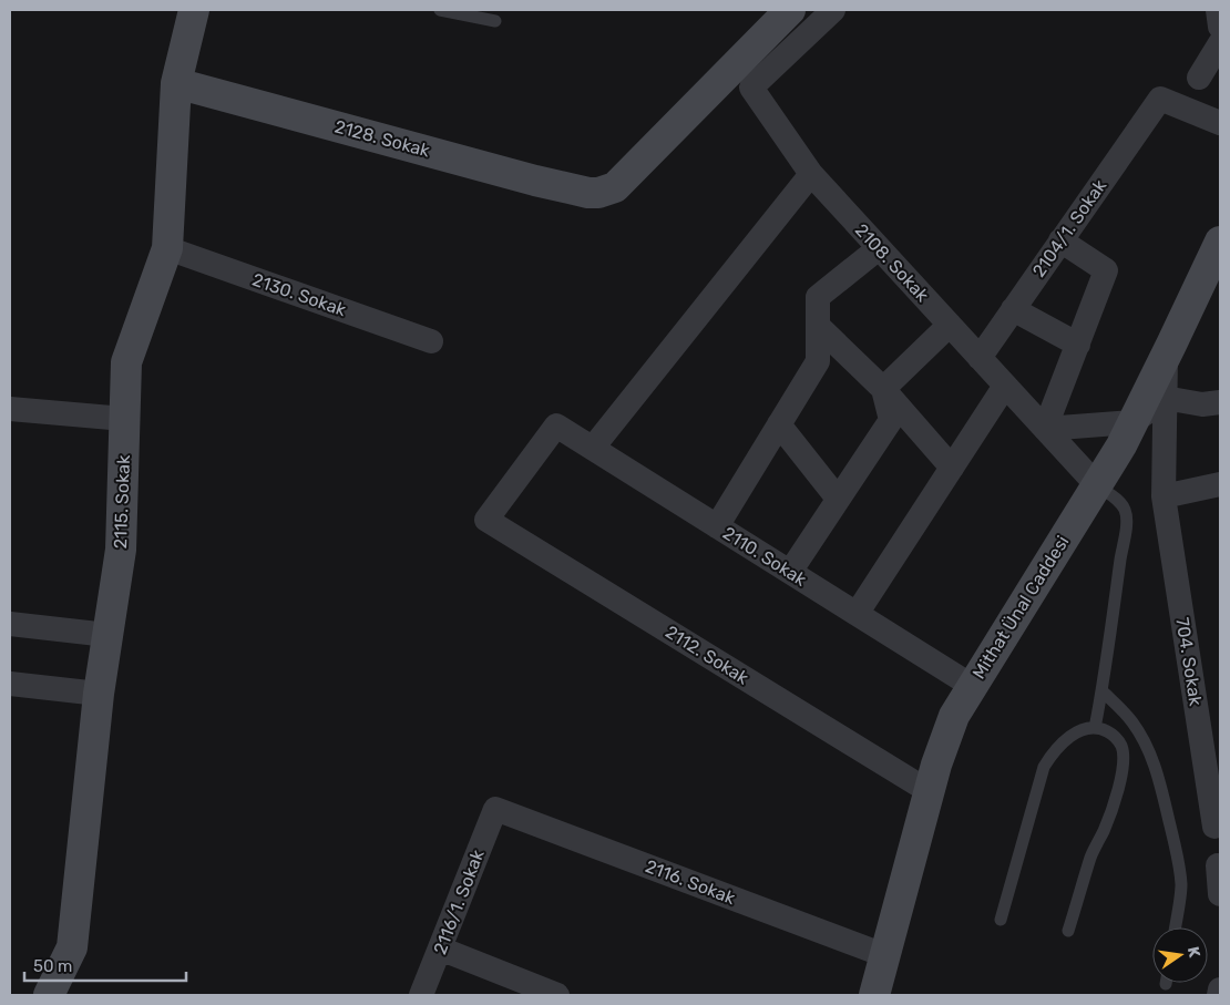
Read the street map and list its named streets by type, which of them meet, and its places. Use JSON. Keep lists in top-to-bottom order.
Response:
{
  "streets": {
    "street": [
      "2128. Sokak",
      "2104/1. Sokak",
      "2108. Sokak",
      "2130. Sokak",
      "2115. Sokak",
      "2110. Sokak",
      "Mithat Ünal Caddesi",
      "2112. Sokak",
      "704. Sokak",
      "2116. Sokak",
      "2116/1. Sokak"
    ]
  },
  "crossings": [
    ["2128. Sokak", "2115. Sokak"],
    ["2104/1. Sokak", "2108. Sokak"],
    ["2108. Sokak", "Mithat Ünal Caddesi"],
    ["2130. Sokak", "2115. Sokak"],
    ["2110. Sokak", "Mithat Ünal Caddesi"],
    ["2110. Sokak", "2112. Sokak"],
    ["Mithat Ünal Caddesi", "2112. Sokak"],
    ["Mithat Ünal Caddesi", "704. Sokak"],
    ["Mithat Ünal Caddesi", "2116. Sokak"],
    ["2116. Sokak", "2116/1. Sokak"]
  ],
  "scale_bar": "50 m",
  "north": "right"
}
